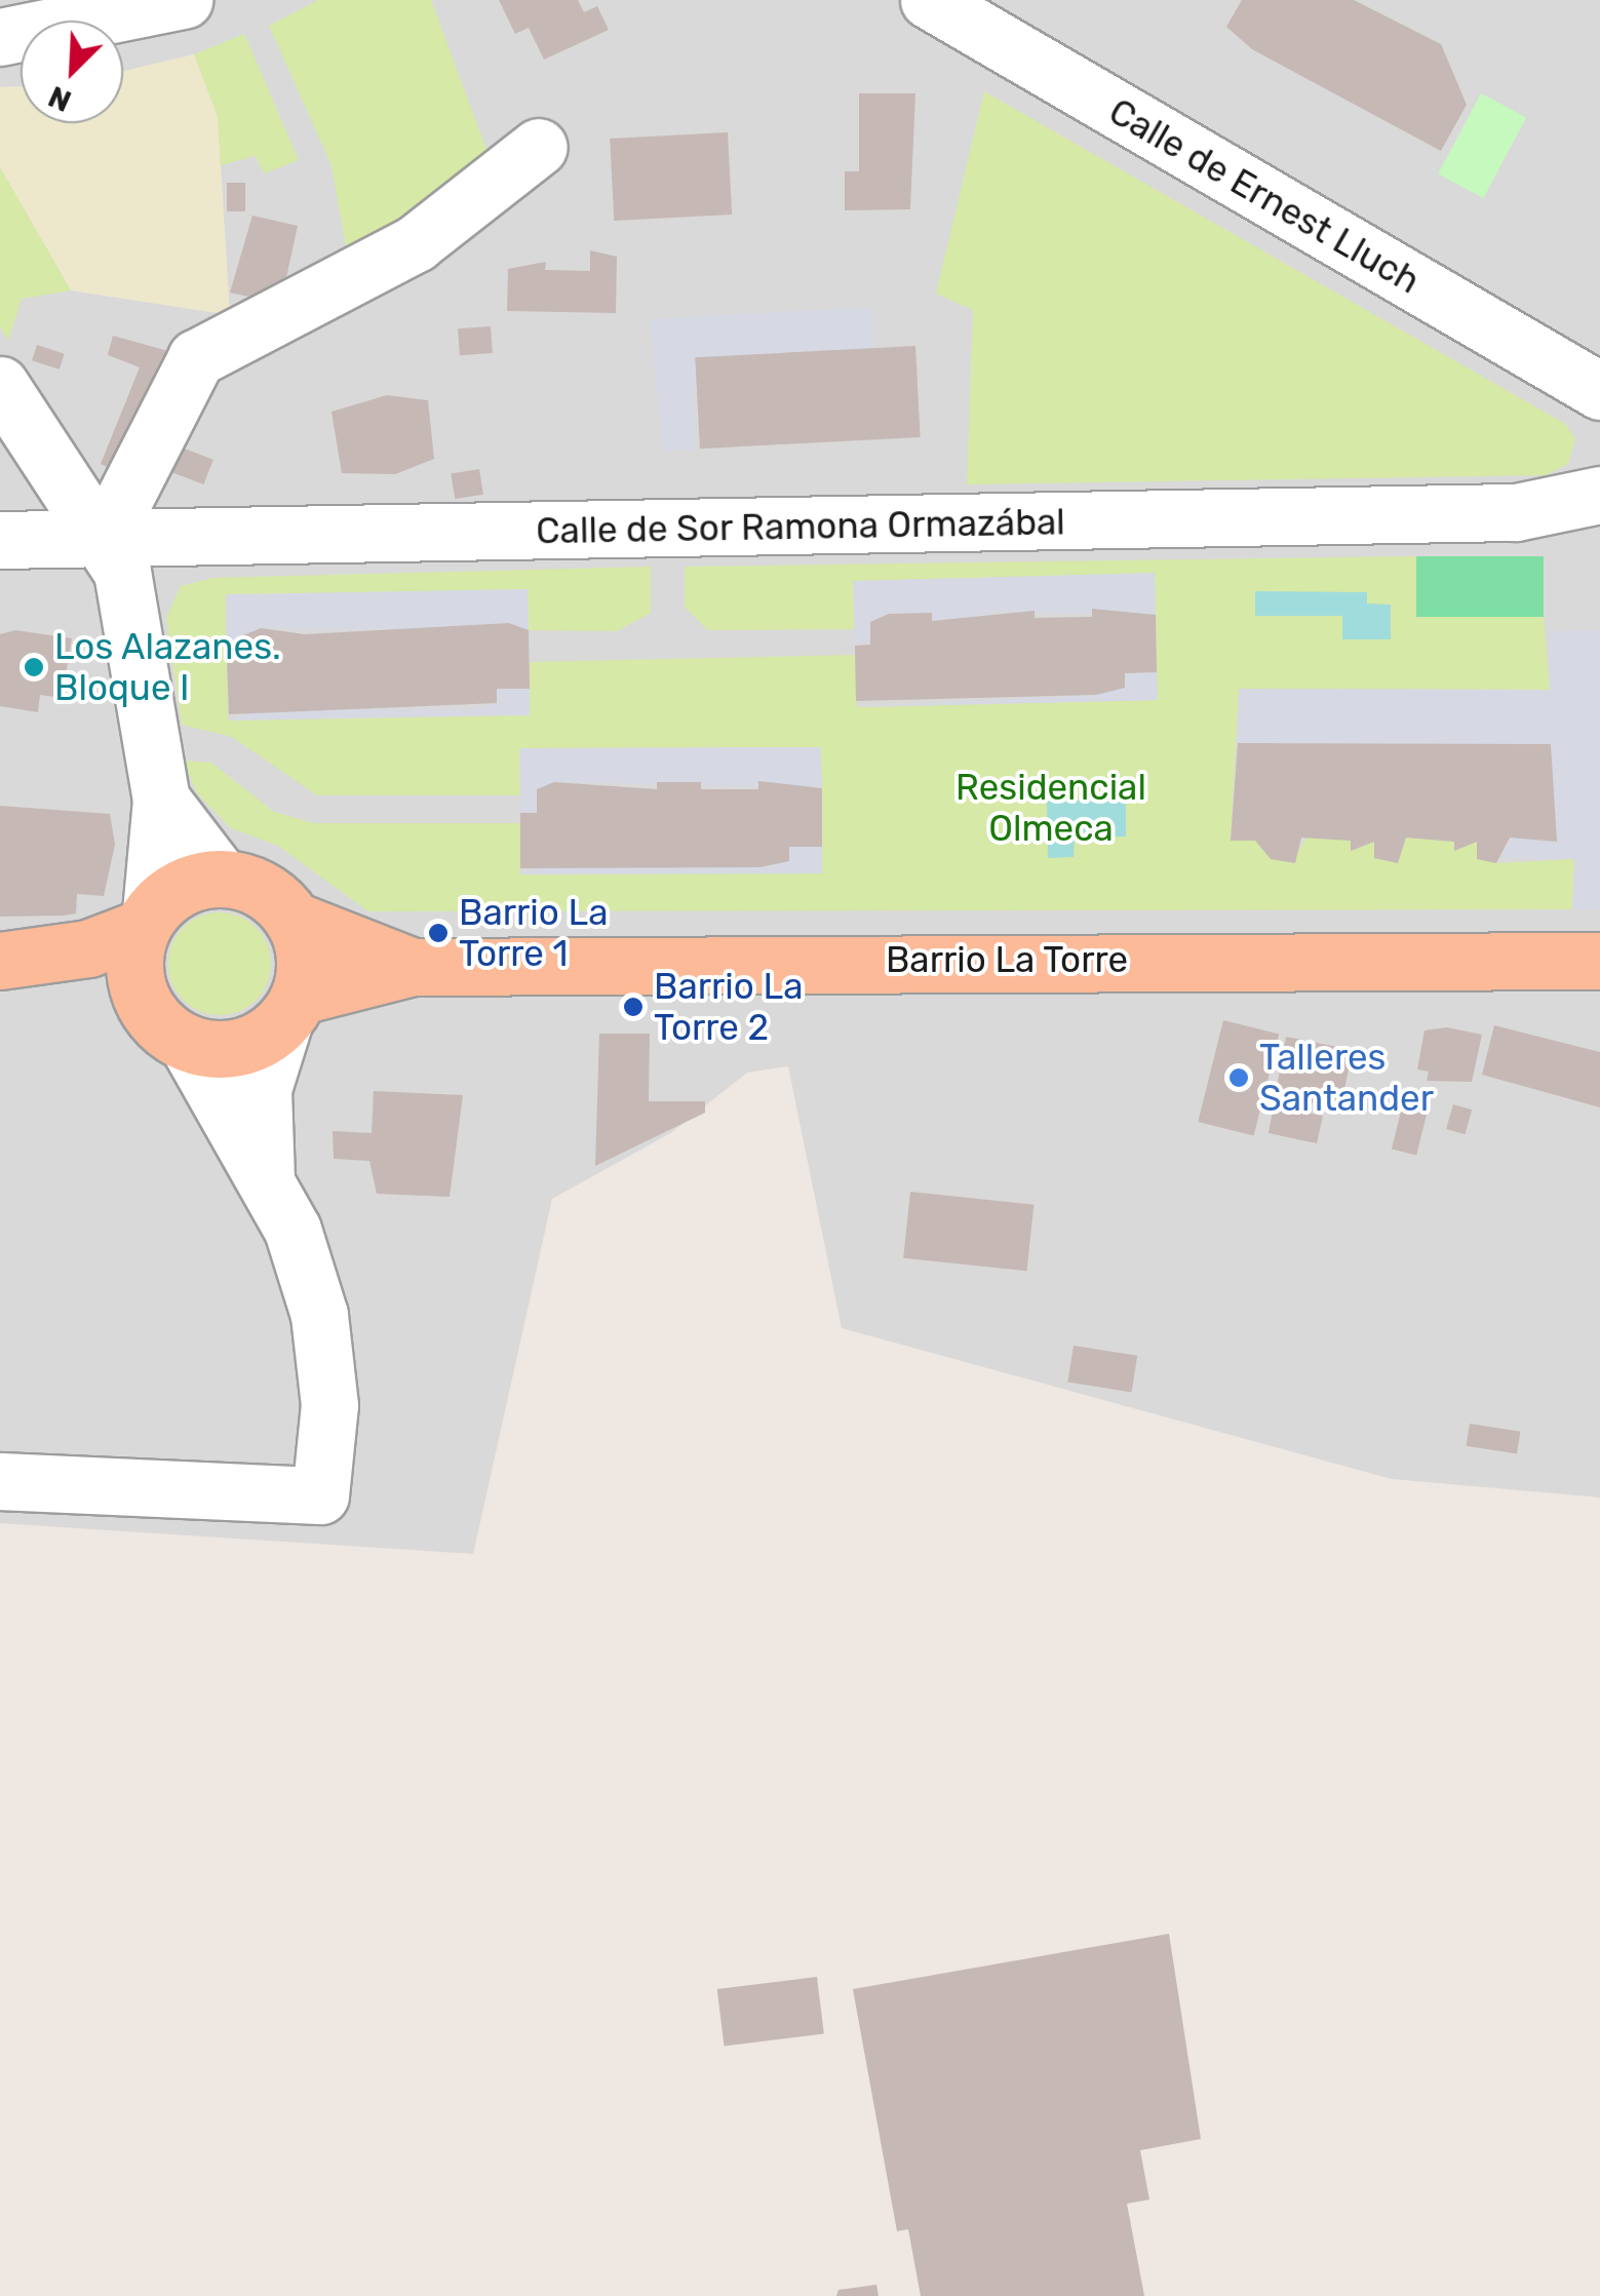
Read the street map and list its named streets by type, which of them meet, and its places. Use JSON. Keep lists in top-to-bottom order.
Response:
{
  "streets": {
    "main road": ["Barrio La Torre"],
    "street": ["Calle de Ernest Lluch", "Calle de Sor Ramona Ormazábal"]
  },
  "parks": ["Residencial Olmeca"],
  "places": [
    "Los Alazanes. Bloque I",
    "Barrio La Torre 1",
    "Barrio La Torre 2",
    "Talleres Santander"
  ],
  "north": "bottom left"
}
